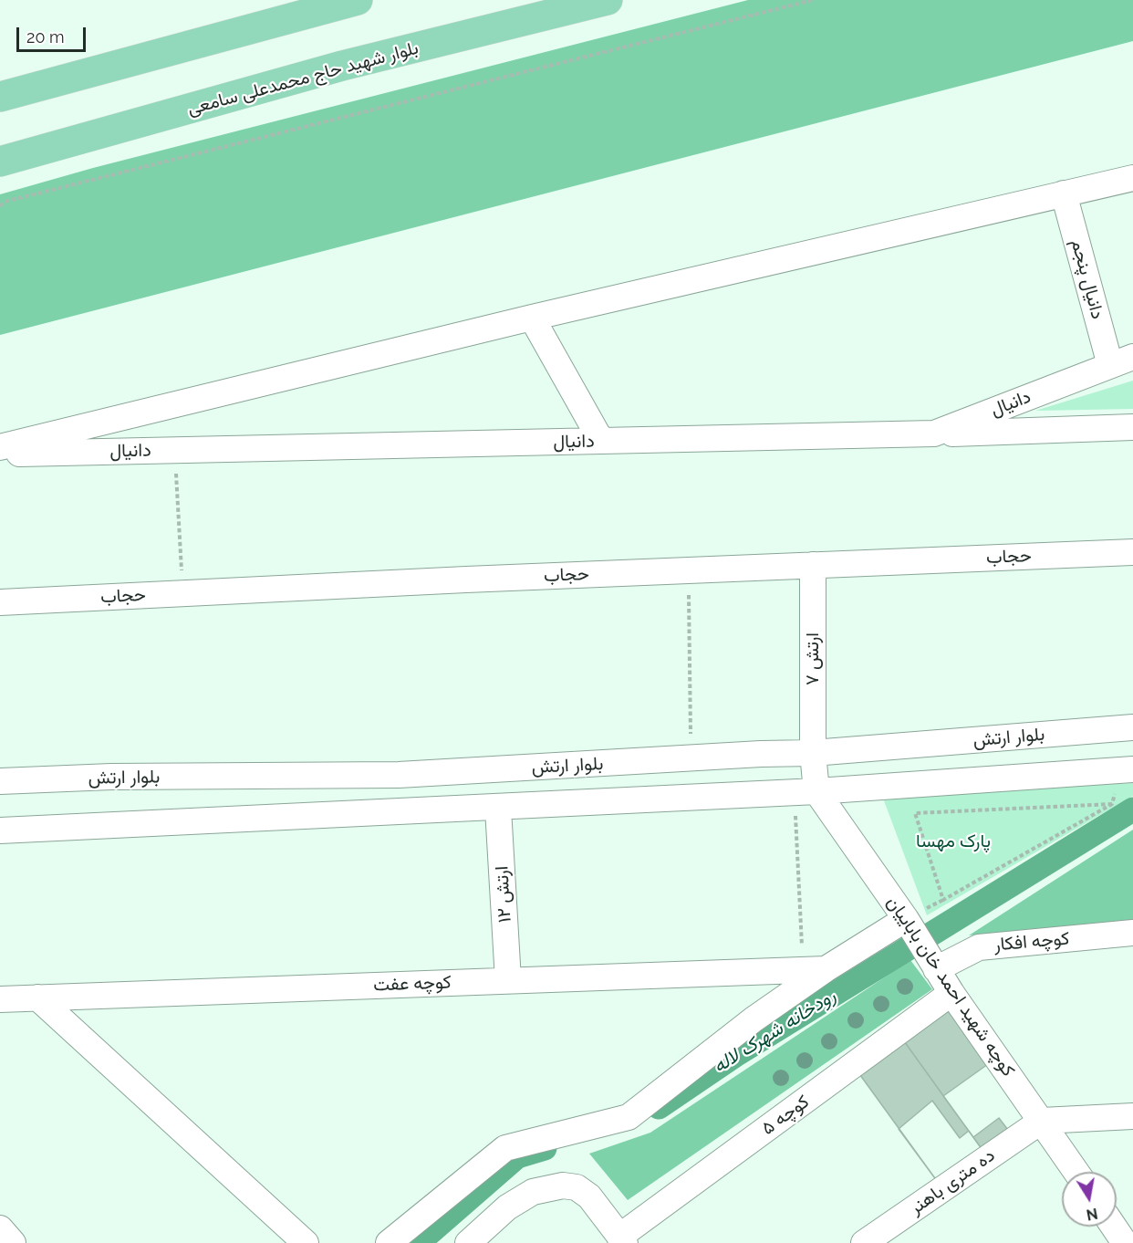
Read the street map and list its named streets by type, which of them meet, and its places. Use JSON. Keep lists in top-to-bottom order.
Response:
{
  "streets": {
    "main road": ["بلوار شهید حاج محمدعلی سامعی"],
    "street": [
      "دانیال پنجم",
      "دانیال",
      "حجاب",
      "ارتش ۷",
      "بلوار ارتش",
      "ارتش ۱۲",
      "کوچه افکار",
      "کوچه عفت",
      "کوچه شهید احمد خان باباییان",
      "کوچه ۵",
      "ده متری باهنر"
    ]
  },
  "crossings": [
    ["دانیال پنجم", "دانیال"],
    ["حجاب", "ارتش ۷"],
    ["ارتش ۷", "بلوار ارتش"],
    ["ارتش ۷", "کوچه شهید احمد خان باباییان"],
    ["ارتش ۱۲", "کوچه عفت"],
    ["کوچه افکار", "کوچه شهید احمد خان باباییان"],
    ["کوچه شهید احمد خان باباییان", "کوچه ۵"],
    ["کوچه شهید احمد خان باباییان", "ده متری باهنر"]
  ],
  "water": ["رودخانه شهرک لاله"],
  "parks": ["پارک مهسا"],
  "scale_bar": "20 m",
  "north": "bottom"
}
